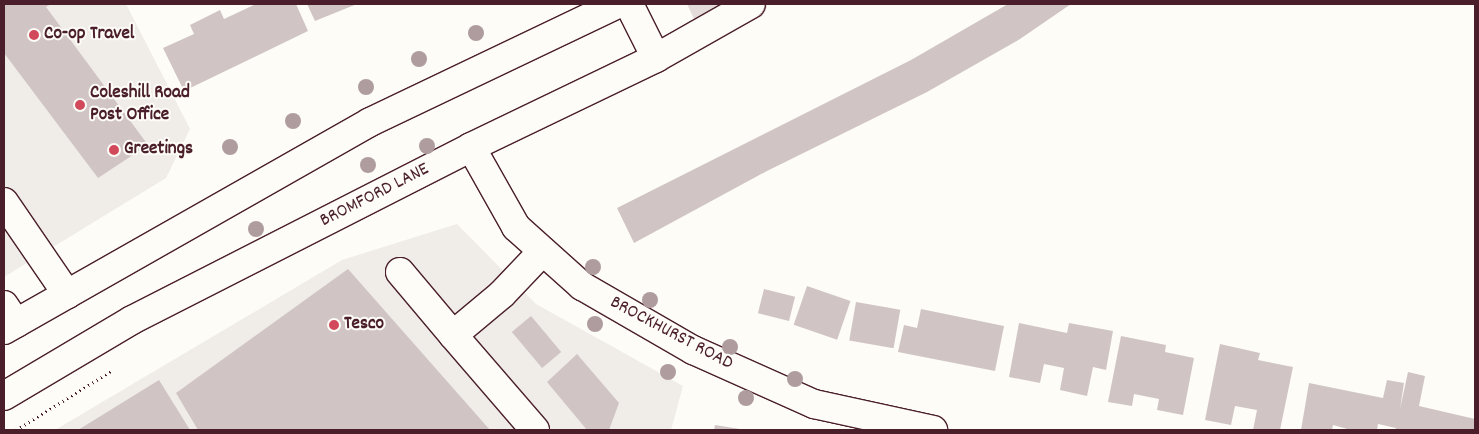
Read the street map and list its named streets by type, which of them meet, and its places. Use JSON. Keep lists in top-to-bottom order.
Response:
{
  "streets": {
    "main road": ["BROMFORD LANE", "BROCKHURST ROAD"]
  },
  "crossings": [
    ["BROMFORD LANE", "BROCKHURST ROAD"]
  ],
  "places": [
    "Co-op Travel",
    "Coleshill Road Post Office",
    "Greetings",
    "Tesco"
  ]
}
